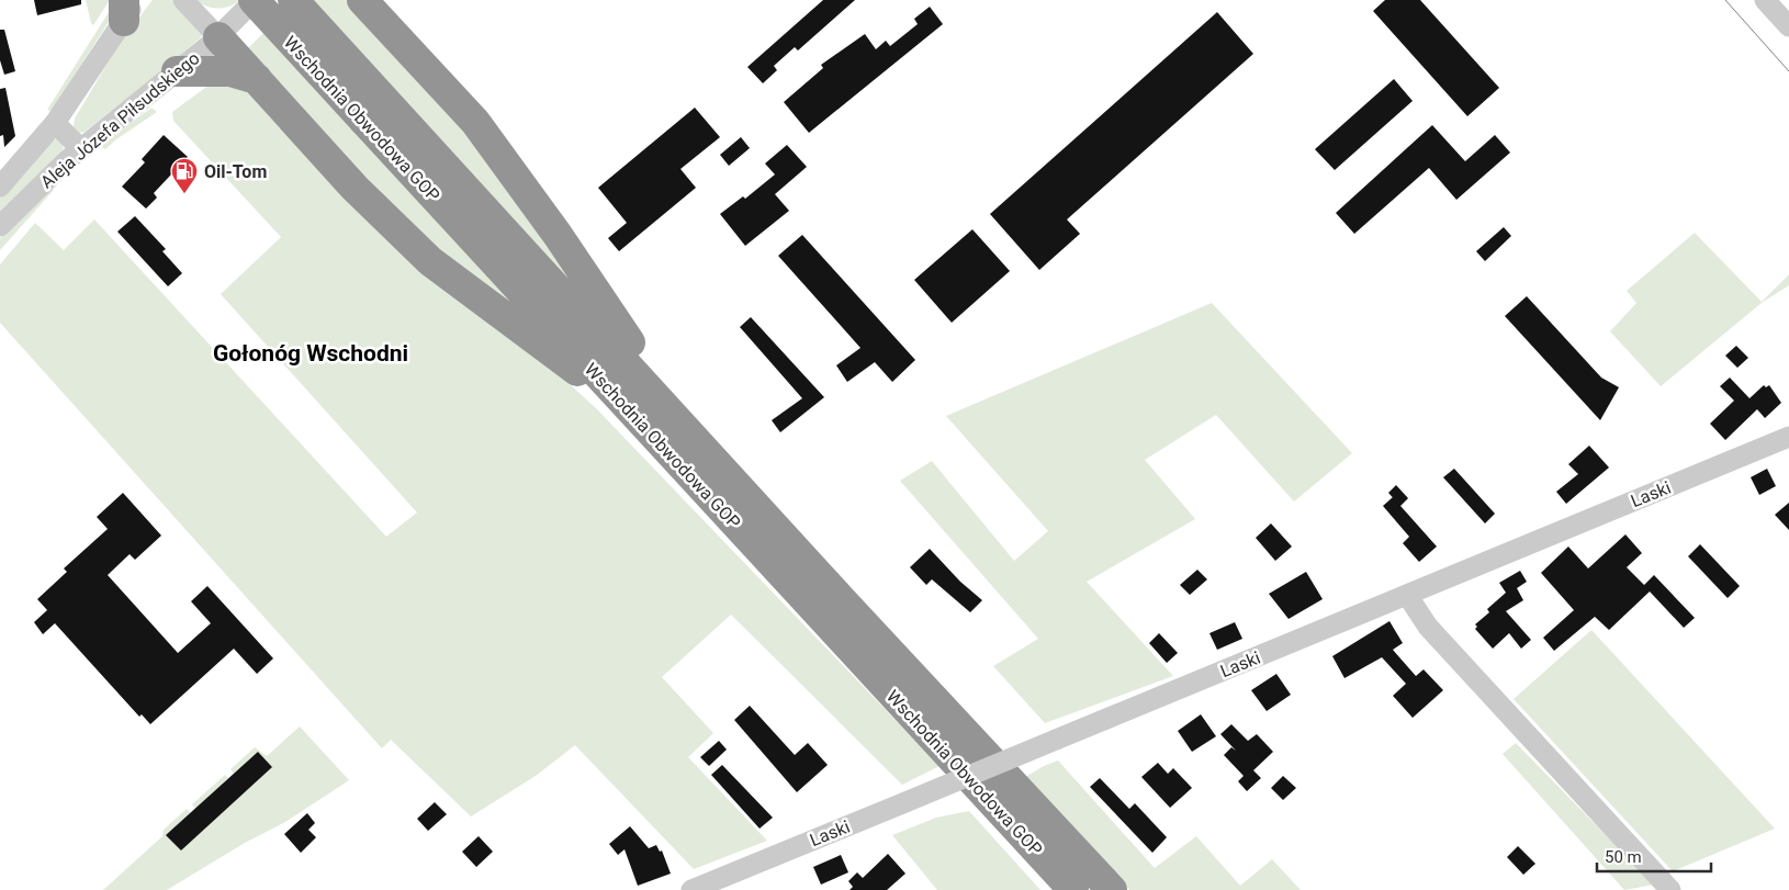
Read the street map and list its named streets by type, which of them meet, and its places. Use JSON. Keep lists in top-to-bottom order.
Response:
{
  "streets": {
    "highway": ["Wschodnia Obwodowa GOP"],
    "street": ["Aleja Józefa Piłsudskiego", "Laski"]
  },
  "crossings": [
    ["Wschodnia Obwodowa GOP", "Aleja Józefa Piłsudskiego"]
  ],
  "districts": ["Gołonóg Wschodni"],
  "places": {
    "fuel station": ["Oil-Tom"]
  },
  "scale_bar": "50 m"
}
